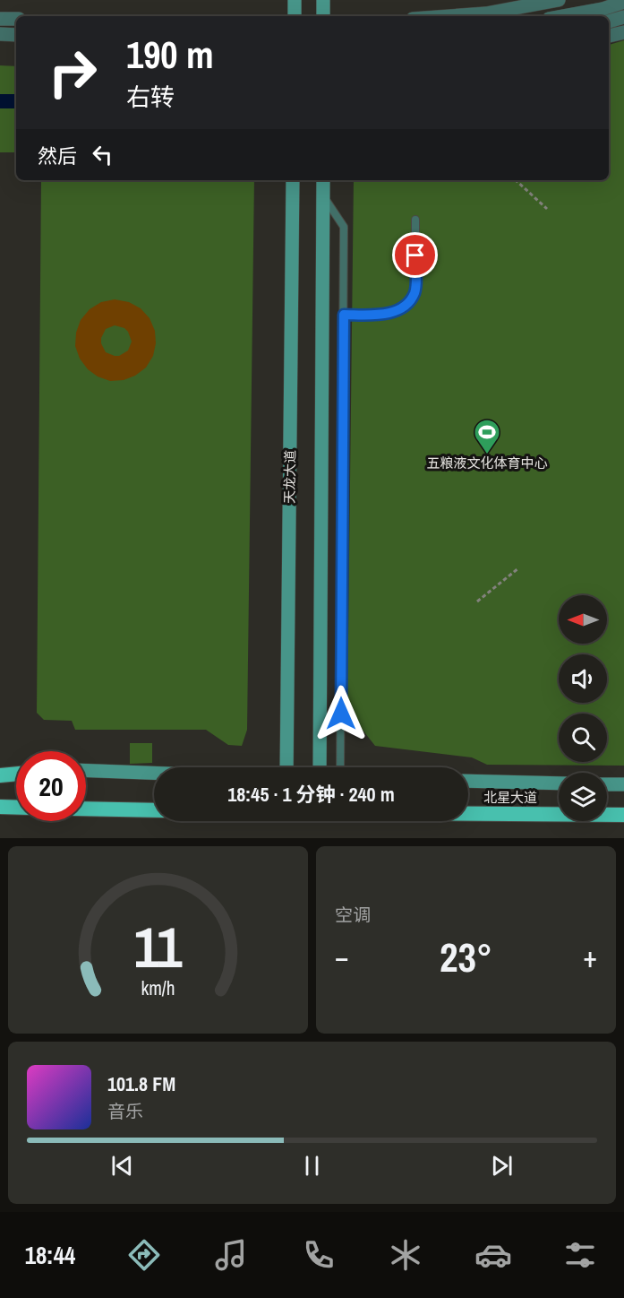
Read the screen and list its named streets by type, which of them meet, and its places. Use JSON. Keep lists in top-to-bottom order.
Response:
{
  "streets": {
    "highway": ["北星大道"],
    "main road": ["天龙大道"]
  },
  "places": {
    "sports": ["五粮液文化体育中心"]
  },
  "north": "left",
  "page": {
    "turn": ["190 m", "右转"],
    "then": "然后",
    "limit": "20",
    "trip": "18:45 · 1 分钟 · 240 m",
    "tile": "空调",
    "heat": ["−", "23°", "+"],
    "song": ["101.8 FM", "音乐"],
    "tabs": "18:44",
    "gauge": ["11", "km/h"]
  }
}
